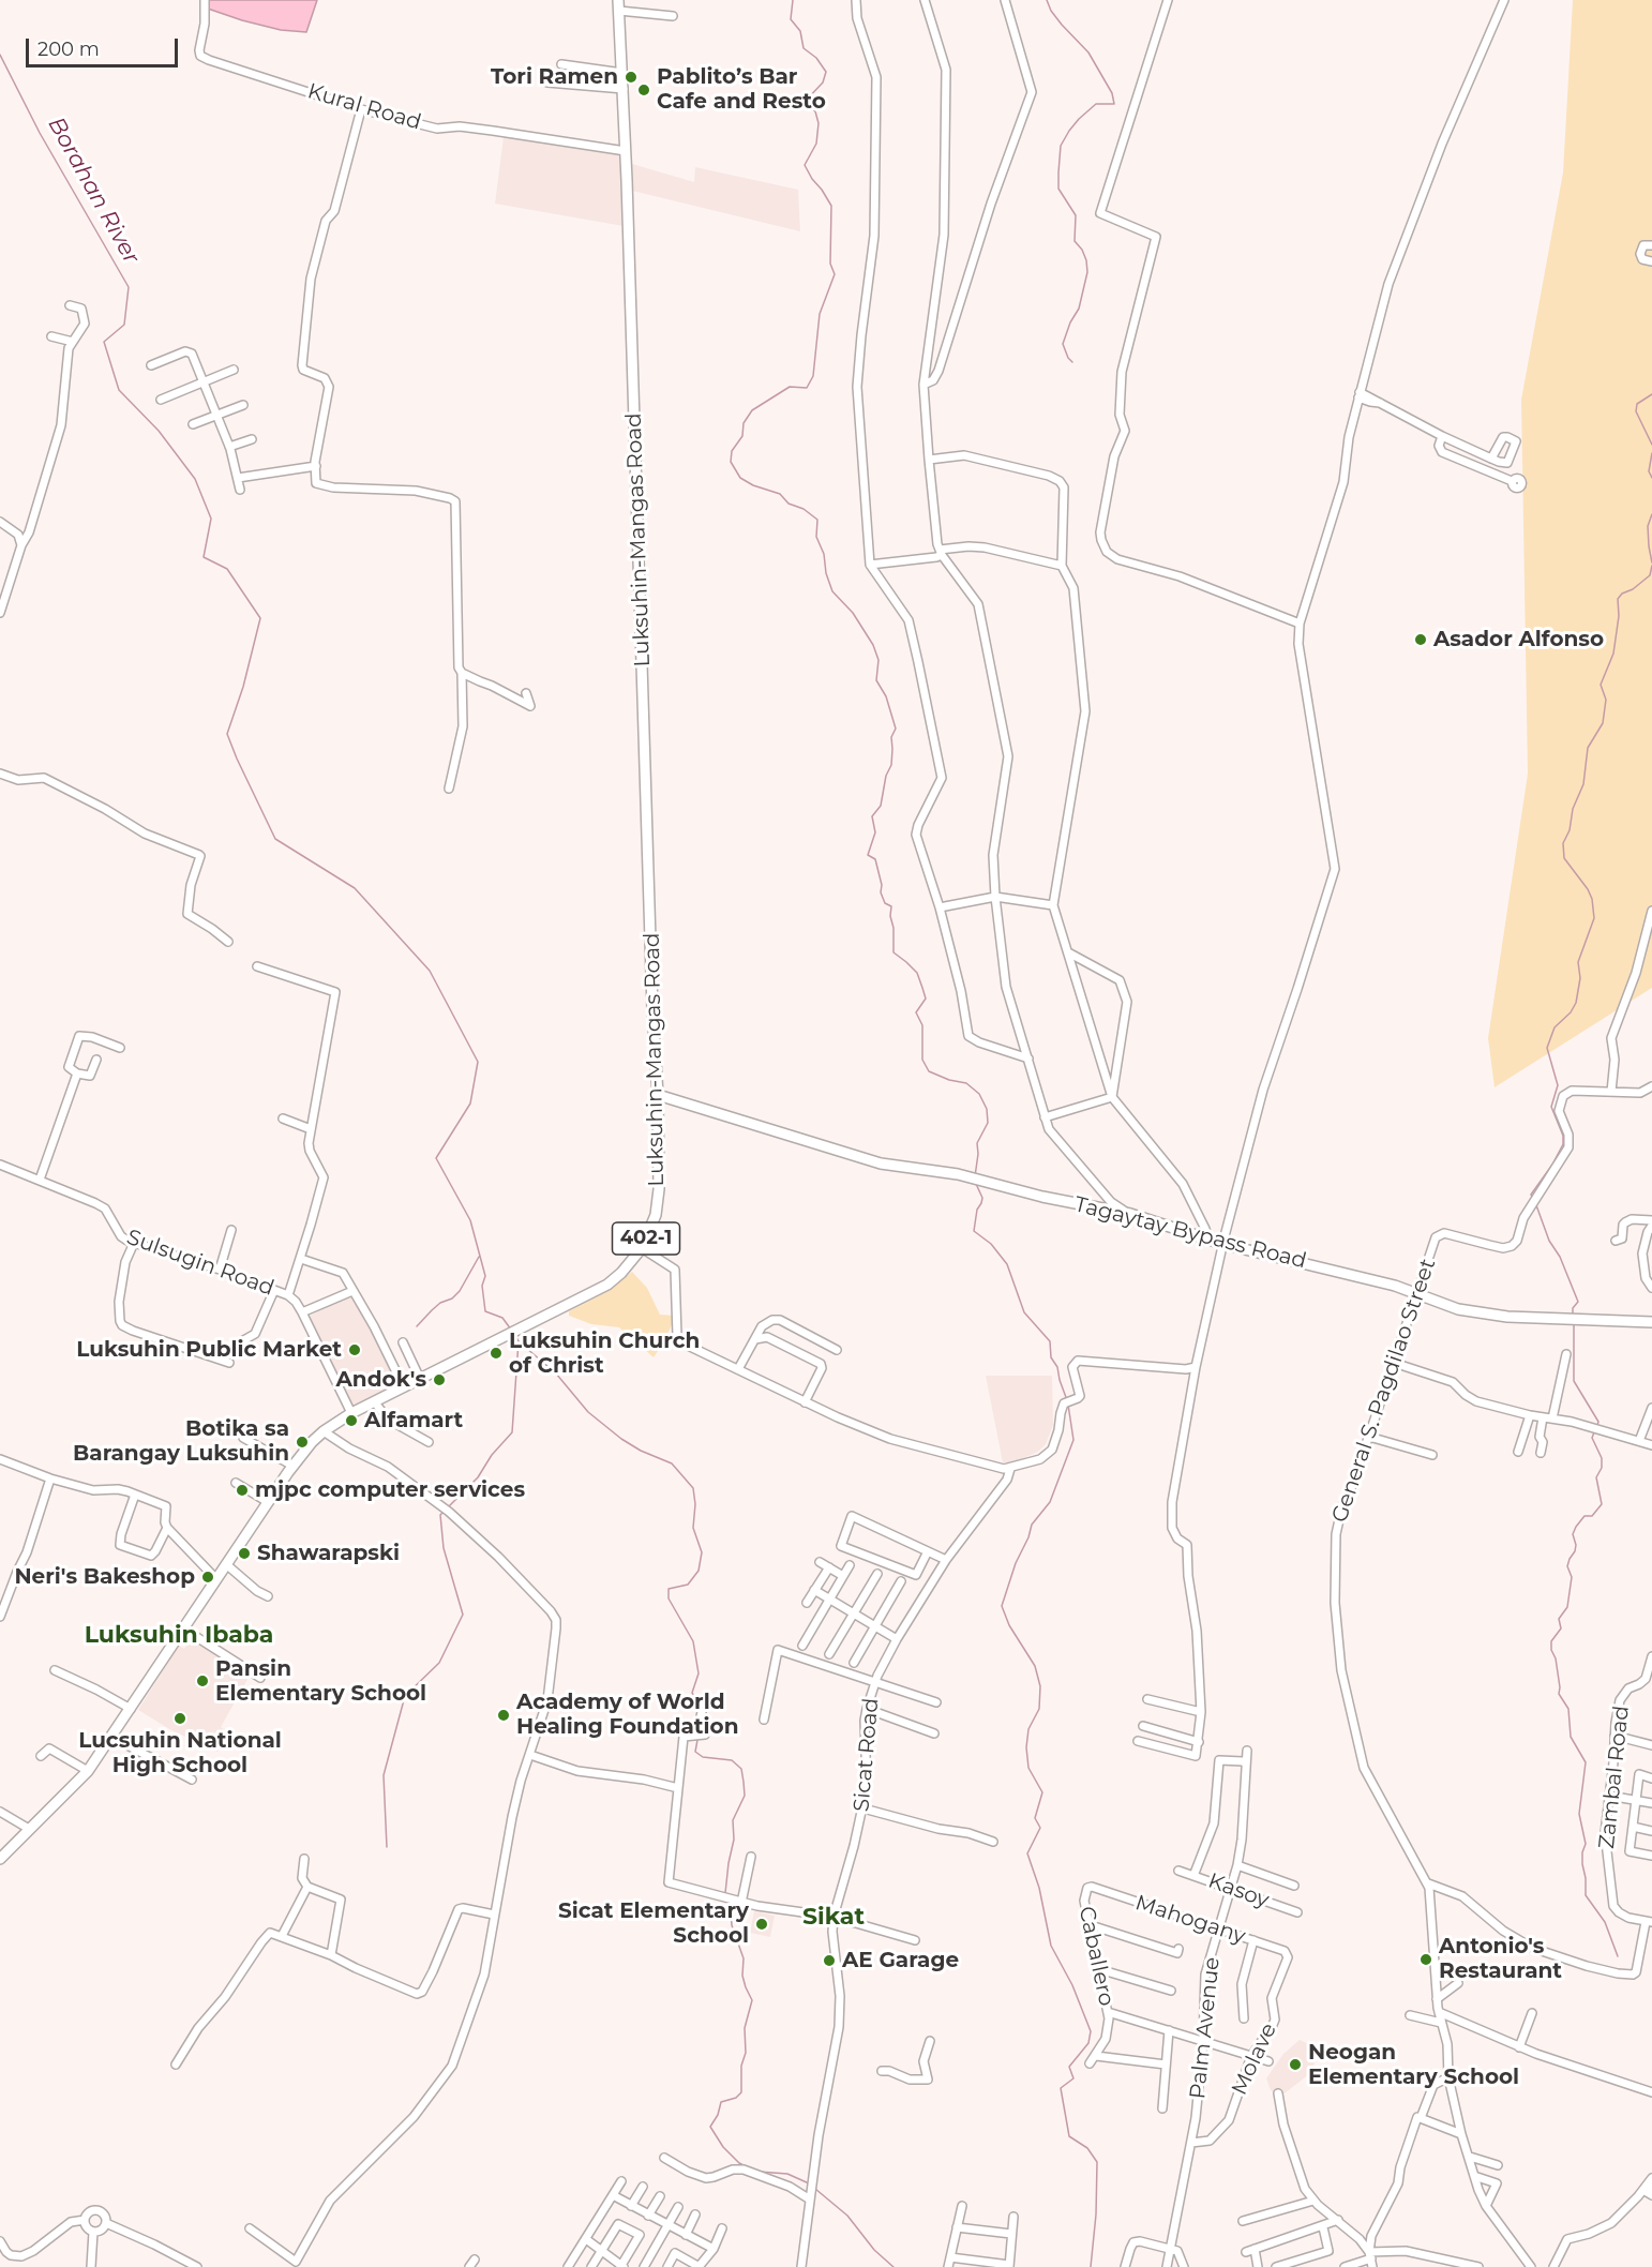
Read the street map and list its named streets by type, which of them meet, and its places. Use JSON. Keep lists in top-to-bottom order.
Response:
{
  "streets": {
    "main road": ["Luksuhin-Mangas Road", "Tagaytay Bypass Road", "402-1"],
    "street": [
      "Kural Road",
      "Sulsugin Road",
      "General S. Pagdilao Street",
      "Sicat Road",
      "Zambal Road",
      "Kasoy",
      "Mahogany",
      "Caballero",
      "Palm Avenue",
      "Molave"
    ]
  },
  "crossings": [
    ["Kural Road", "Luksuhin-Mangas Road"],
    ["Luksuhin-Mangas Road", "Tagaytay Bypass Road"],
    ["Luksuhin-Mangas Road", "Sulsugin Road"],
    ["Tagaytay Bypass Road", "General S. Pagdilao Street"],
    ["Kasoy", "Palm Avenue"],
    ["Mahogany", "Caballero"],
    ["Mahogany", "Palm Avenue"],
    ["Mahogany", "Molave"],
    ["Palm Avenue", "Molave"]
  ],
  "districts": ["Luksuhin Ibaba", "Sikat"],
  "water": ["Borahan River"],
  "places": [
    "Tori Ramen",
    "Pablito’s Bar Cafe and Resto",
    "Asador Alfonso",
    "Luksuhin Public Market",
    "Luksuhin Church of Christ",
    "Andok's",
    "Alfamart",
    "Botika sa Barangay Luksuhin",
    "mjpc computer services",
    "Shawarapski",
    "Neri's Bakeshop",
    "Pansin Elementary School",
    "Academy of World Healing Foundation",
    "Lucsuhin National High School",
    "Sicat Elementary School",
    "Antonio's Restaurant",
    "AE Garage",
    "Neogan Elementary School"
  ],
  "scale_bar": "200 m"
}
